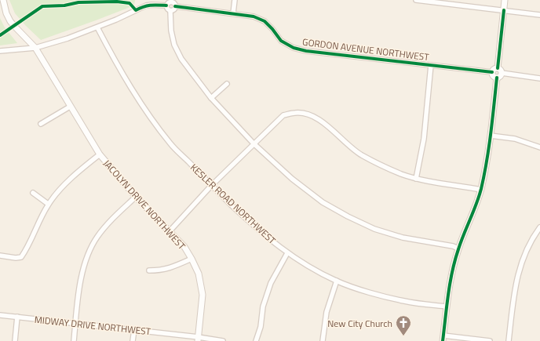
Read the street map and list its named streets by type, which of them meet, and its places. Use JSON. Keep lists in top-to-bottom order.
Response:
{
  "streets": {
    "street": [
      "GORDON AVENUE NORTHWEST",
      "KESLER ROAD NORTHWEST",
      "JACOLYN DRIVE NORTHWEST",
      "MIDWAY DRIVE NORTHWEST"
    ]
  },
  "crossings": [
    ["JACOLYN DRIVE NORTHWEST", "MIDWAY DRIVE NORTHWEST"]
  ],
  "places": {
    "church": ["New City Church"]
  }
}
